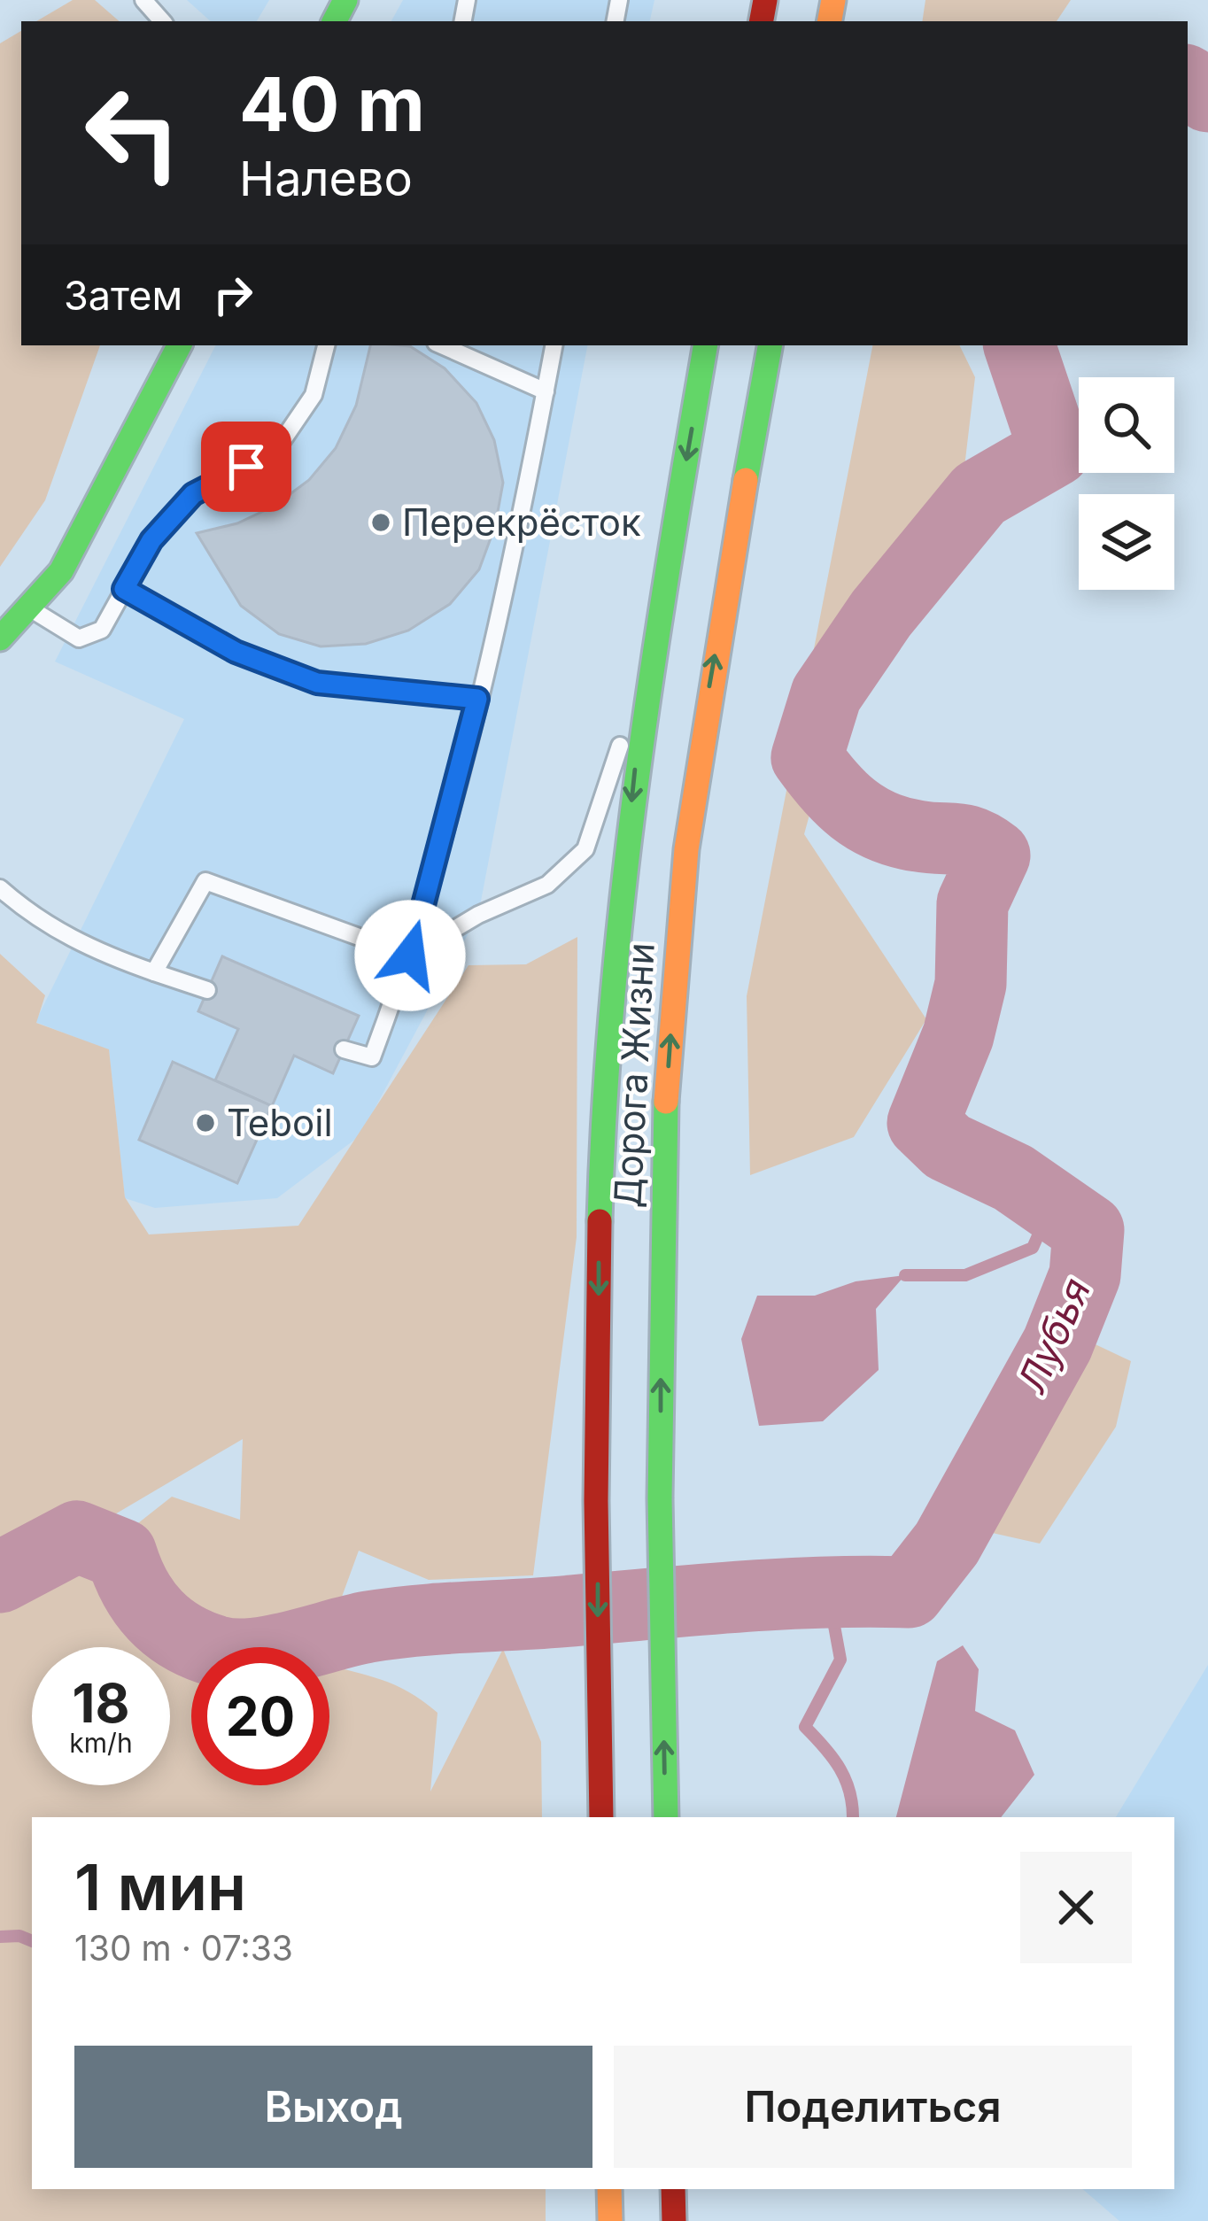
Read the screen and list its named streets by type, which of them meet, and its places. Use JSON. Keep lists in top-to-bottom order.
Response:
{
  "streets": {
    "main road": ["Дорога Жизни"]
  },
  "water": ["Лубья"],
  "places": ["Перекрёсток", "Teboil"],
  "page": {
    "turn": ["40 m", "Налево"],
    "then": "Затем",
    "speed": "18 km/h",
    "limit": "20",
    "heading": ["1 мин", "130 m · 07:33"],
    "buttons": ["Выход", "Поделиться"]
  }
}
